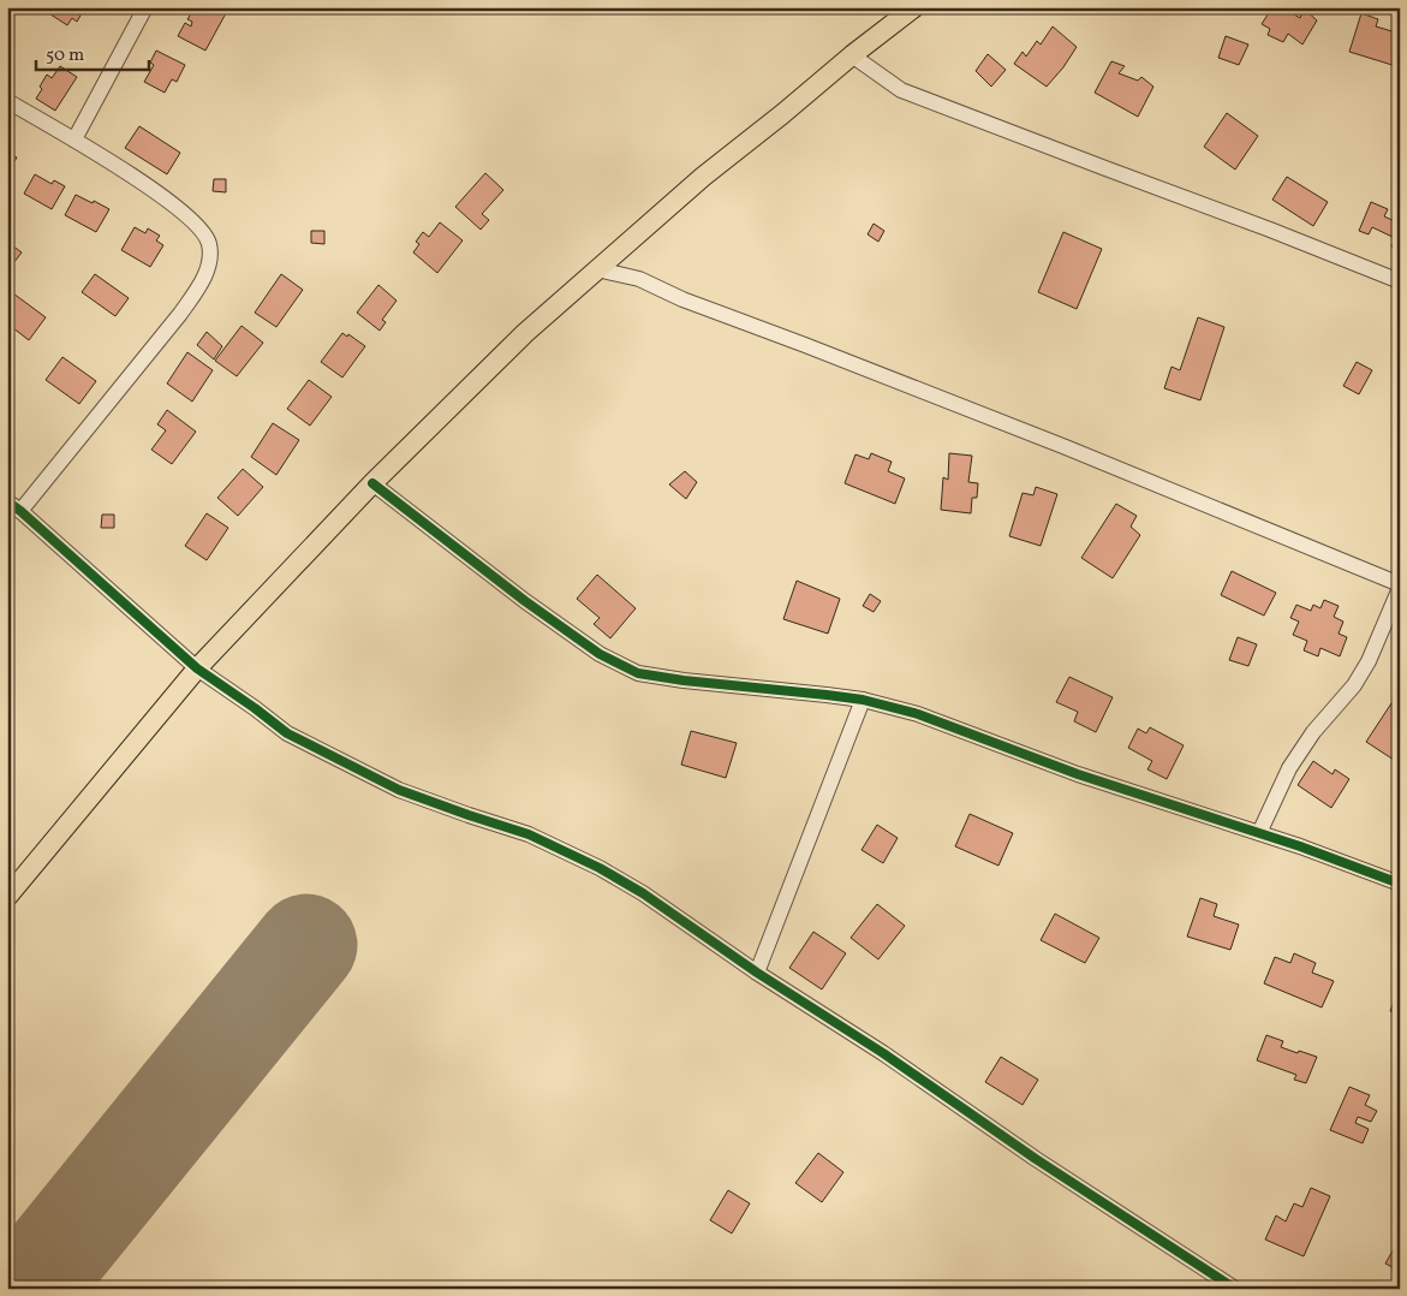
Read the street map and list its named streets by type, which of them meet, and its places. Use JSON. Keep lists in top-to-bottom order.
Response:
{
  "scale_bar": "50 m"
}
